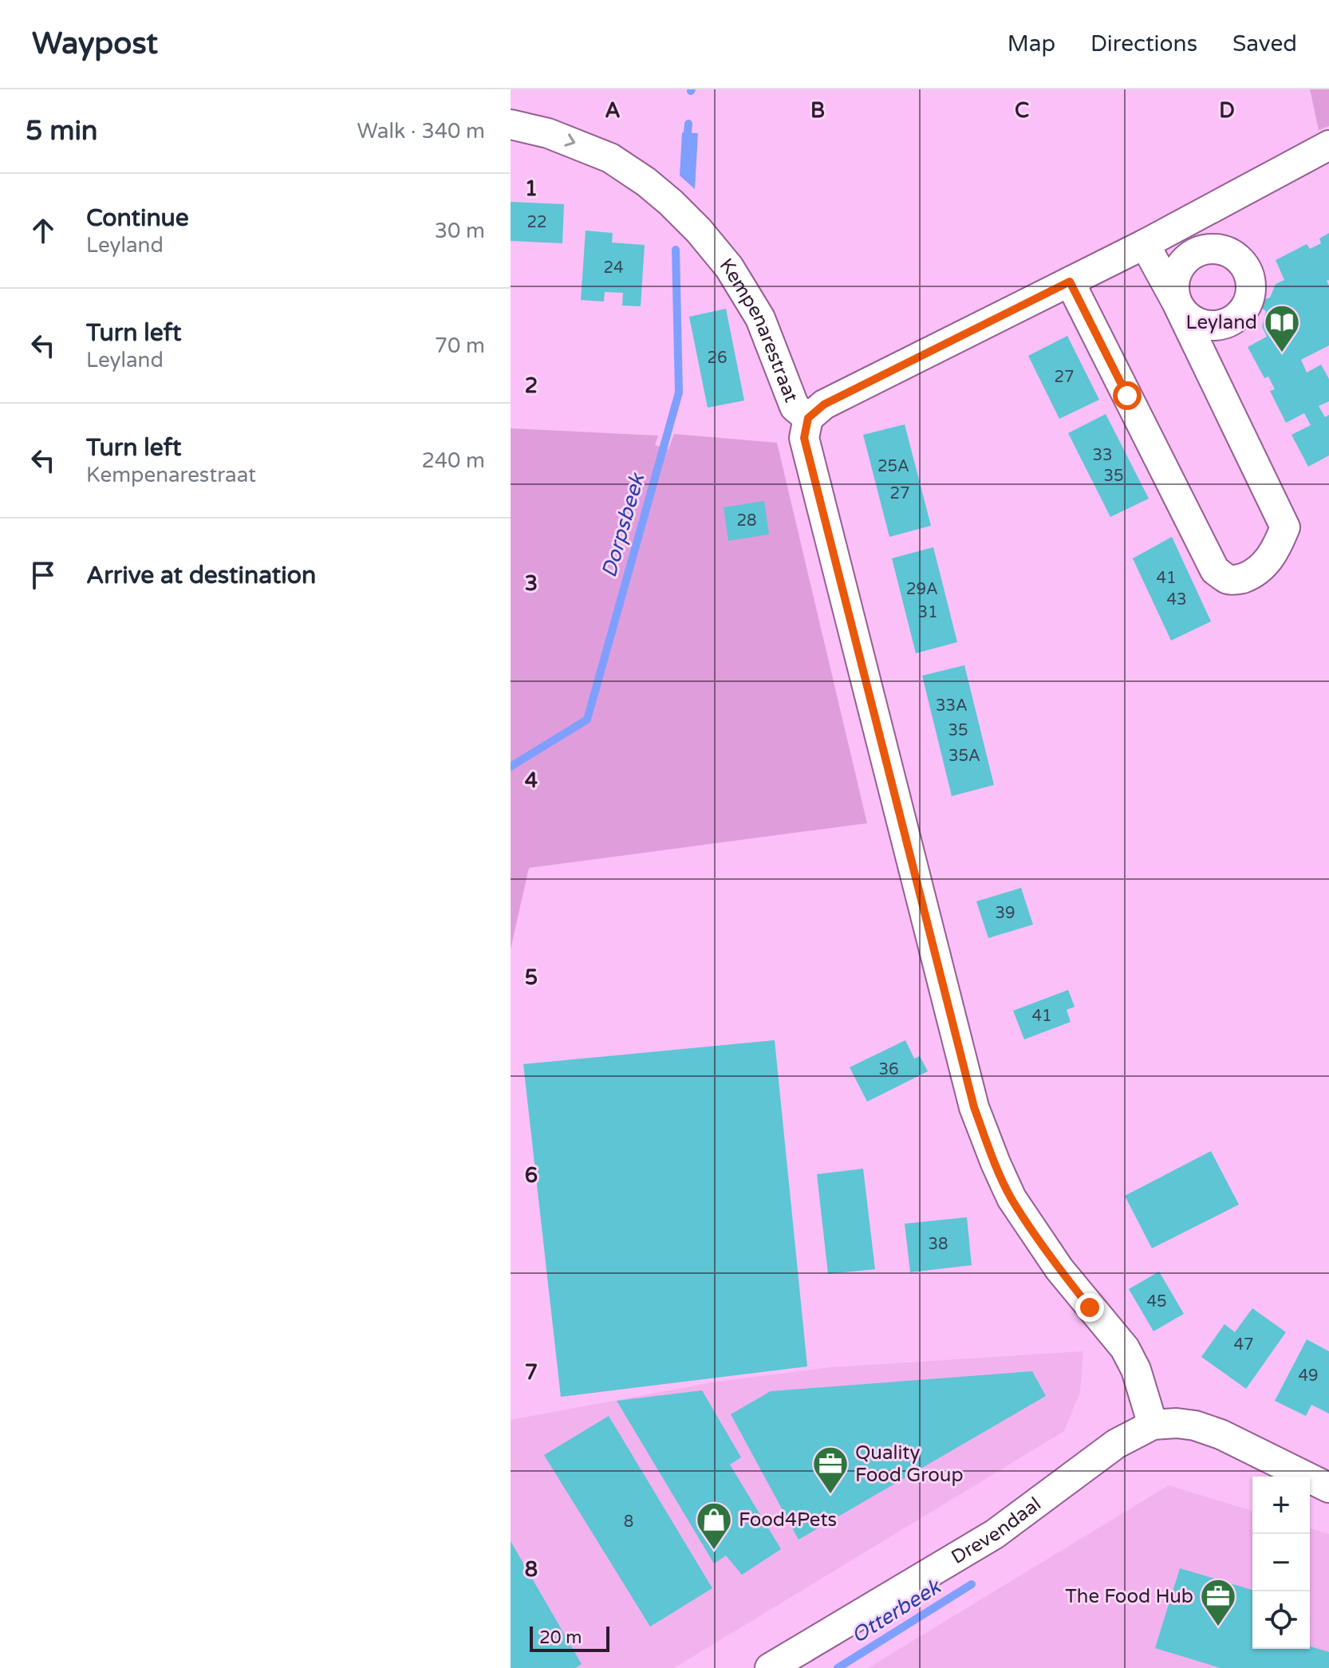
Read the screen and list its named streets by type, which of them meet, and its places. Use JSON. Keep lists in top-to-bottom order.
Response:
{
  "streets": {
    "street": ["Kempenarestraat", "Drevendaal"]
  },
  "crossings": [
    ["Kempenarestraat", "Drevendaal"]
  ],
  "water": ["Dorpsbeek", "Otterbeek"],
  "places": {
    "library": ["Leyland"],
    "office": ["Quality Food Group", "The Food Hub"],
    "shop": ["Food4Pets"]
  },
  "house_numbers": [
    "22",
    "24",
    "26",
    "27",
    "33",
    "25A",
    "35",
    "27",
    "28",
    "41",
    "29A",
    "43",
    "31",
    "33A",
    "35",
    "35A",
    "39",
    "41",
    "36",
    "38",
    "45",
    "47",
    "49",
    "8"
  ],
  "scale_bar": "20 m",
  "page": {
    "header": "Waypost",
    "nav": ["Map", "Directions", "Saved"],
    "heading": ["5 min", "Walk · 340 m"],
    "list": [
      ["Continue", "Leyland", "30 m"],
      ["Turn left", "Leyland", "70 m"],
      ["Turn left", "Kempenarestraat", "240 m"],
      "Arrive at destination"
    ],
    "map_buttons": ["+", "−"],
    "scale": "20 m"
  },
  "grid": {
    "columns": [
      "A",
      "B",
      "C",
      "D"
    ],
    "rows": [
      "1",
      "2",
      "3",
      "4",
      "5",
      "6",
      "7",
      "8"
    ]
  }
}
